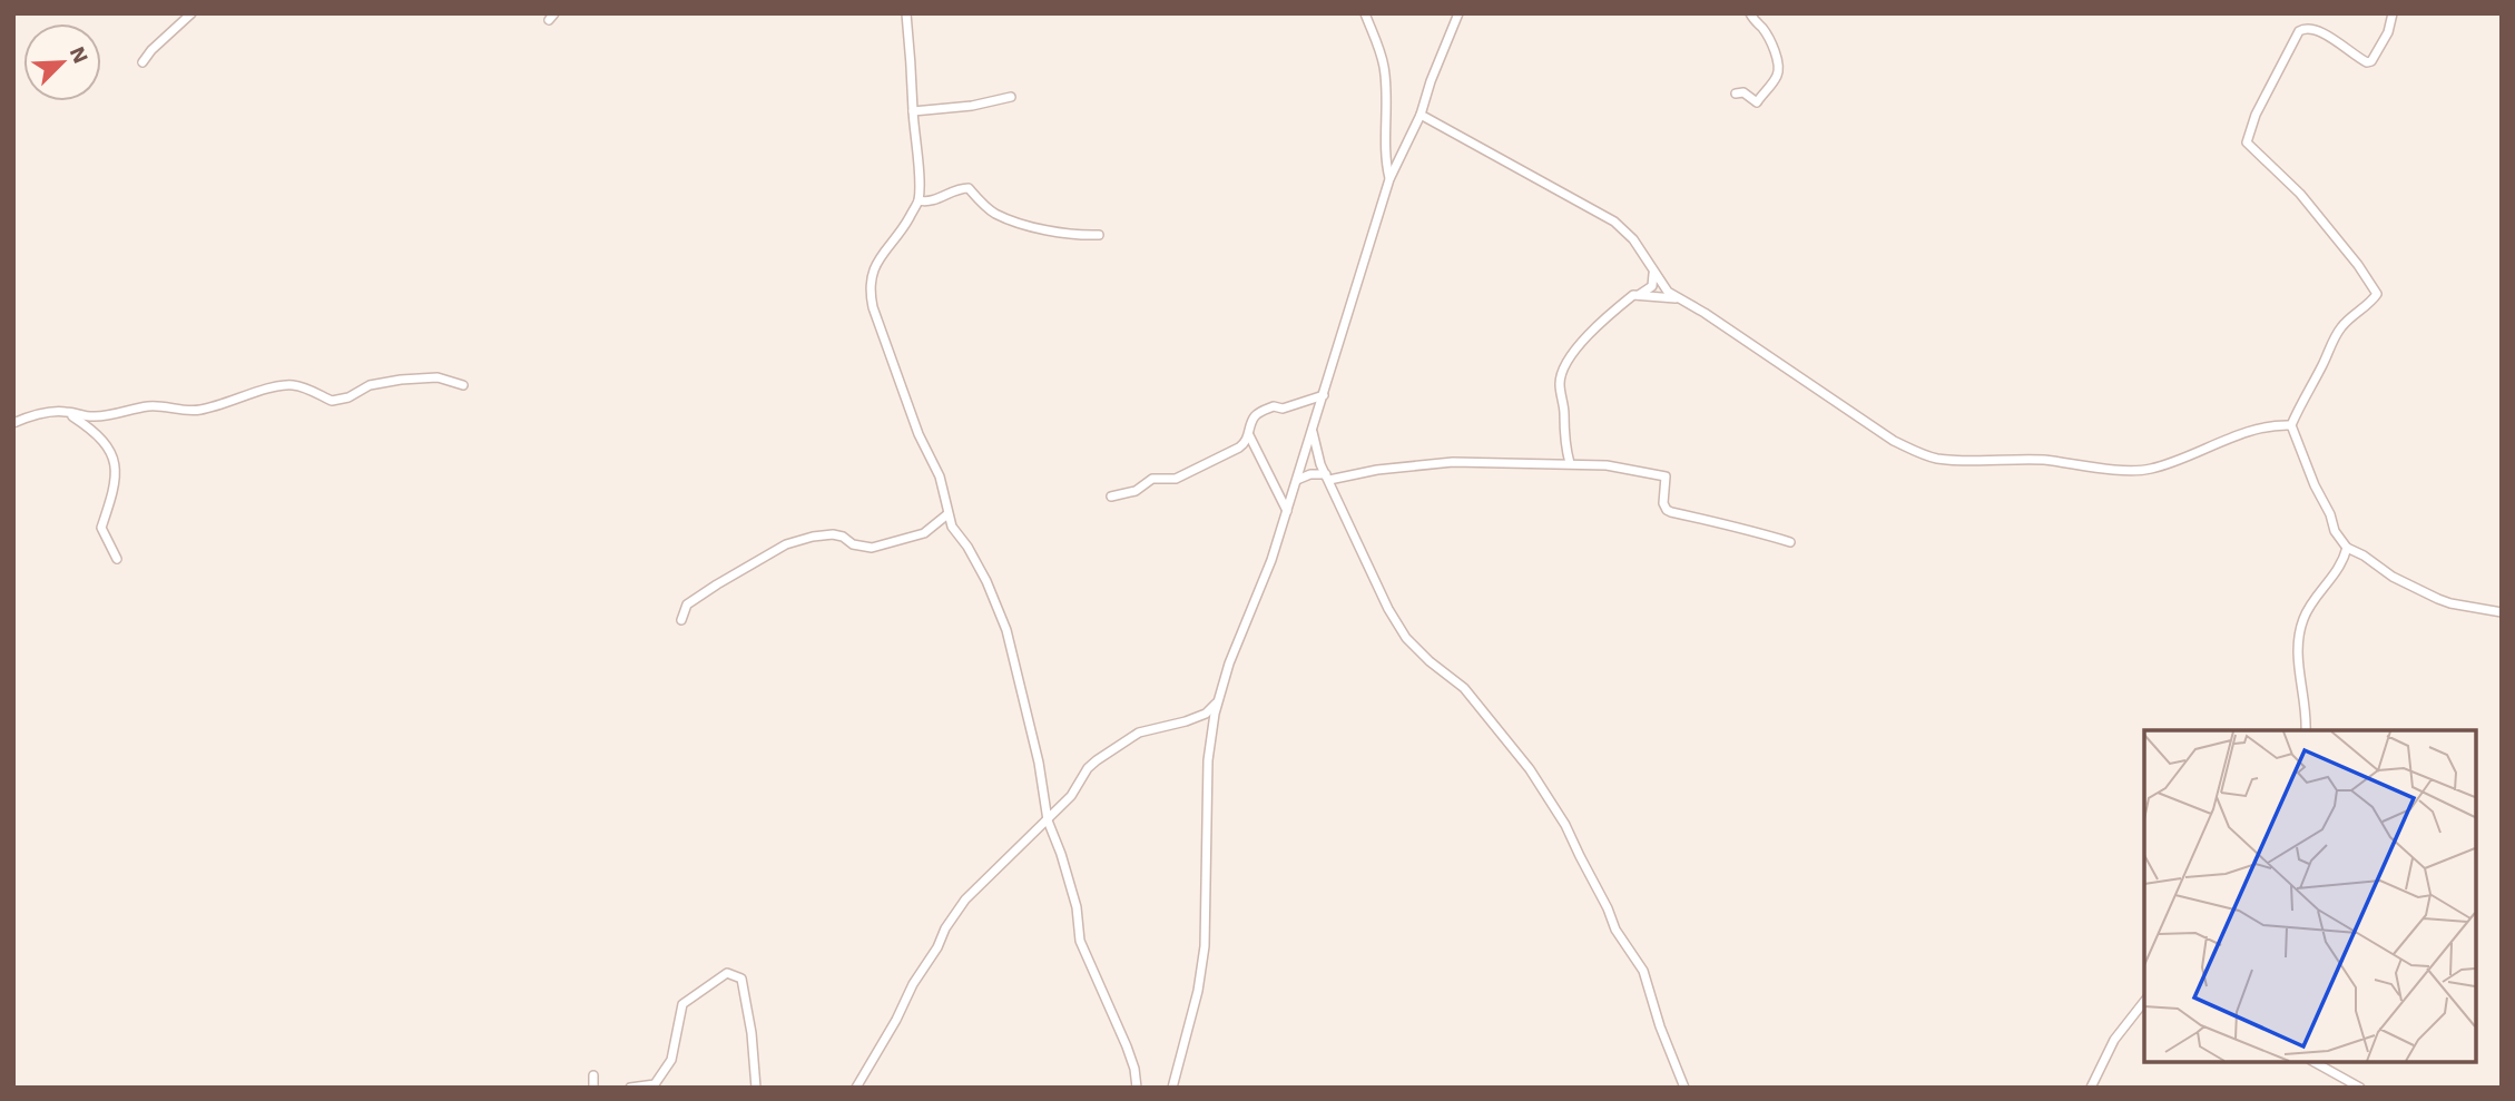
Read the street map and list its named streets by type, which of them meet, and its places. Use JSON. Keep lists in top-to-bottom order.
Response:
{
  "north": "top right"
}
